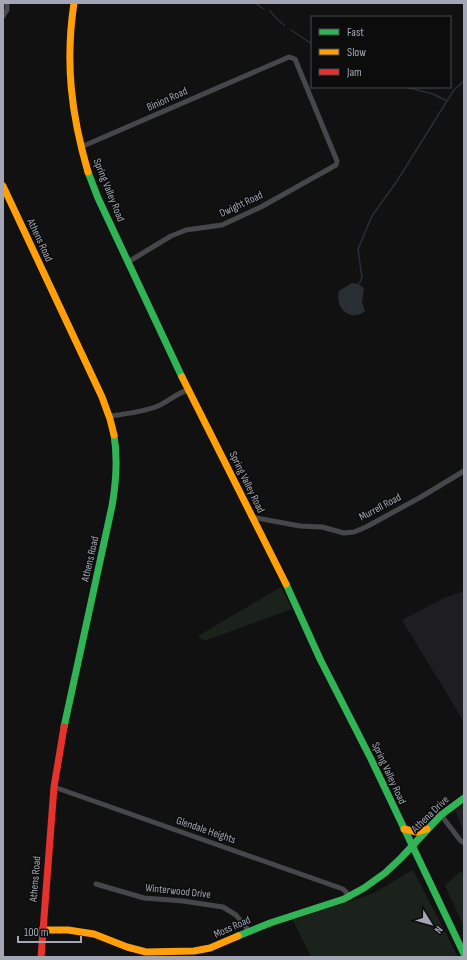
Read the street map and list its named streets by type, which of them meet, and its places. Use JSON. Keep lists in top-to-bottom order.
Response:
{
  "streets": {
    "street": [
      "Binion Road",
      "Spring Valley Road",
      "Dwight Road",
      "Athens Road",
      "Murrell Road",
      "Athena Drive",
      "Glendale Heights",
      "Winterwood Drive",
      "Moss Road"
    ]
  },
  "crossings": [
    ["Binion Road", "Spring Valley Road"],
    ["Binion Road", "Dwight Road"],
    ["Spring Valley Road", "Dwight Road"],
    ["Spring Valley Road", "Murrell Road"],
    ["Spring Valley Road", "Athena Drive"],
    ["Spring Valley Road", "Moss Road"],
    ["Athens Road", "Glendale Heights"],
    ["Athens Road", "Moss Road"],
    ["Athena Drive", "Moss Road"],
    ["Glendale Heights", "Moss Road"],
    ["Winterwood Drive", "Moss Road"]
  ],
  "legend": ["Fast", "Slow", "Jam"],
  "scale_bar": "100 m",
  "north": "bottom right"
}
